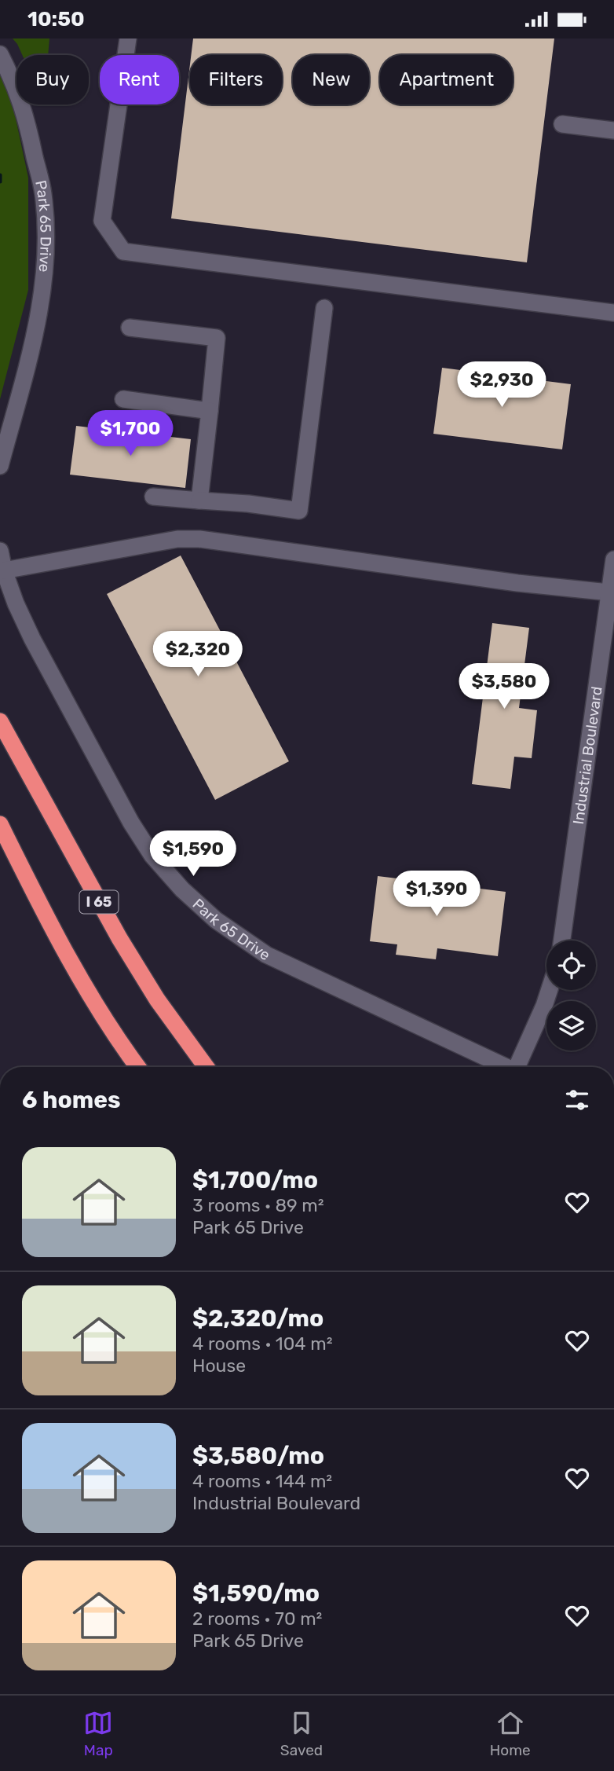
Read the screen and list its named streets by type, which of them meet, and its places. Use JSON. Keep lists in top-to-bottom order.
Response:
{
  "streets": {
    "highway": ["I 65"],
    "street": ["Park 65 Drive", "Industrial Boulevard"]
  },
  "page": {
    "status": "10:50",
    "chip": [
      "Buy",
      "Rent",
      "Filters",
      "New",
      "Apartment"
    ],
    "price": [
      "$2,930",
      "$1,700",
      "$2,320",
      "$3,580",
      "$1,590",
      "$1,390"
    ],
    "heading": "6 homes",
    "list": [
      {
        "name": "$1,700/mo",
        "note": "3 rooms · 89 m² · Park 65 Drive"
      },
      {
        "name": "$2,320/mo",
        "note": "4 rooms · 104 m² · House"
      },
      {
        "name": "$3,580/mo",
        "note": "4 rooms · 144 m² · Industrial Boulevard"
      },
      {
        "name": "$1,590/mo",
        "note": "2 rooms · 70 m² · Park 65 Drive"
      }
    ],
    "tabs": ["Map", "Saved", "Home"]
  }
}
